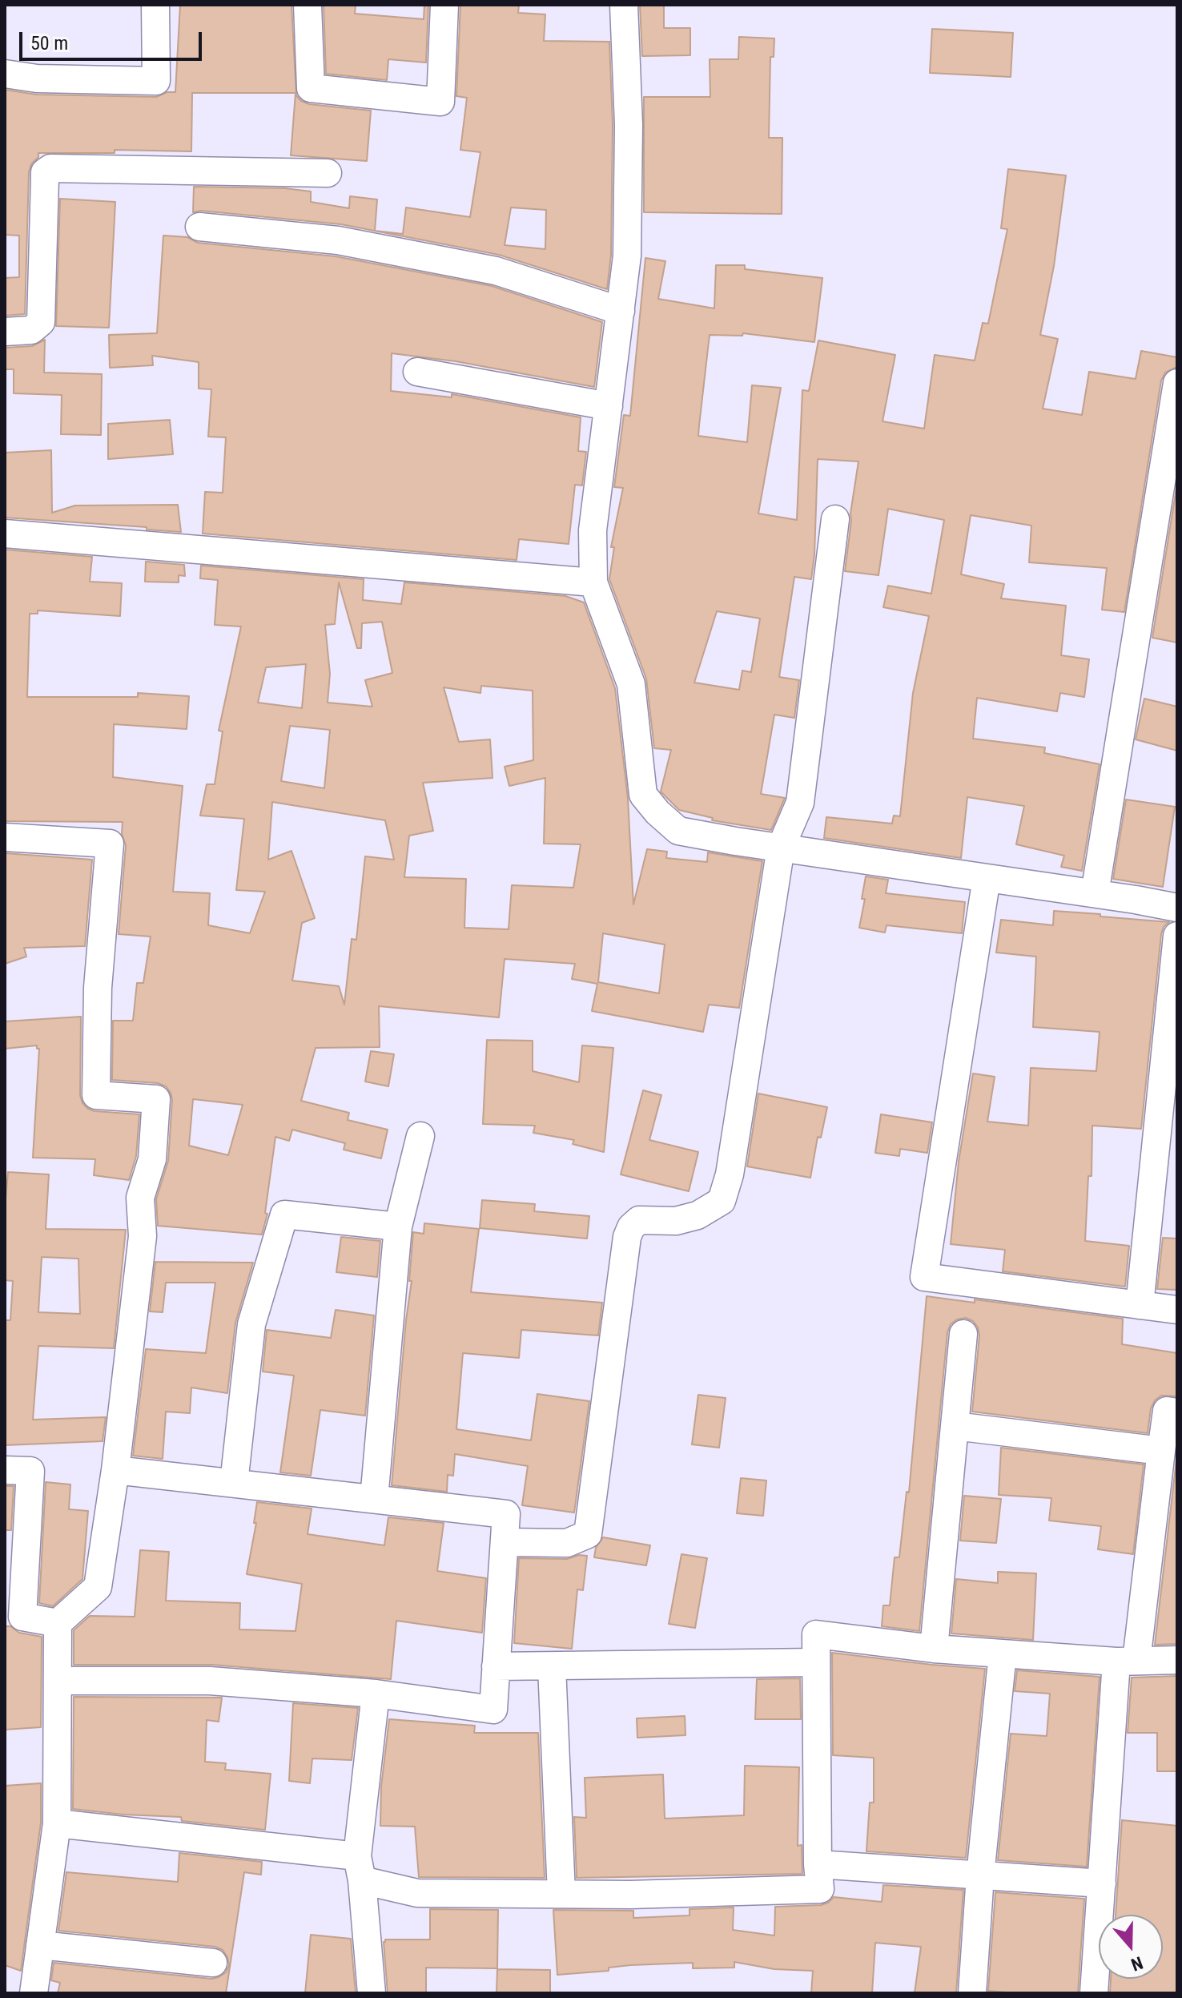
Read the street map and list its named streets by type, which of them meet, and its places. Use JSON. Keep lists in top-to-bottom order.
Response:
{
  "scale_bar": "50 m",
  "north": "bottom"
}
